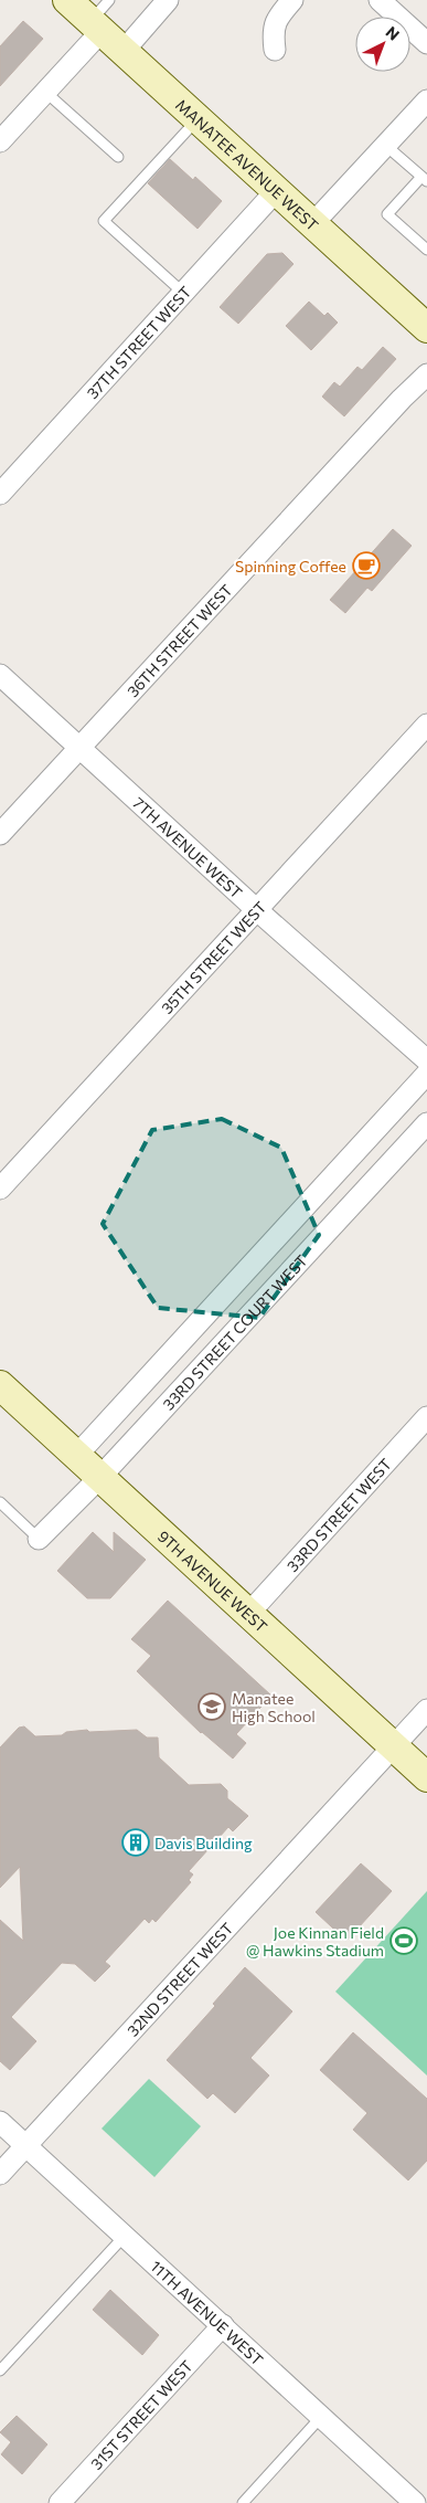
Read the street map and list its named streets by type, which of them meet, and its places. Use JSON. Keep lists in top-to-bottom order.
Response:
{
  "streets": {
    "street": [
      "MANATEE AVENUE WEST",
      "37TH STREET WEST",
      "36TH STREET WEST",
      "7TH AVENUE WEST",
      "35TH STREET WEST",
      "33RD STREET COURT WEST",
      "33RD STREET WEST",
      "9TH AVENUE WEST",
      "32ND STREET WEST",
      "11TH AVENUE WEST",
      "31ST STREET WEST"
    ]
  },
  "crossings": [
    ["MANATEE AVENUE WEST", "37TH STREET WEST"],
    ["36TH STREET WEST", "7TH AVENUE WEST"],
    ["7TH AVENUE WEST", "35TH STREET WEST"],
    ["33RD STREET COURT WEST", "9TH AVENUE WEST"],
    ["33RD STREET WEST", "9TH AVENUE WEST"],
    ["9TH AVENUE WEST", "32ND STREET WEST"],
    ["32ND STREET WEST", "11TH AVENUE WEST"],
    ["11TH AVENUE WEST", "31ST STREET WEST"]
  ],
  "places": {
    "cafe": ["Spinning Coffee"],
    "school or university": ["Manatee High School"],
    "building": ["Davis Building"],
    "sports": ["Joe Kinnan Field @ Hawkins Stadium"]
  },
  "north": "top right"
}
